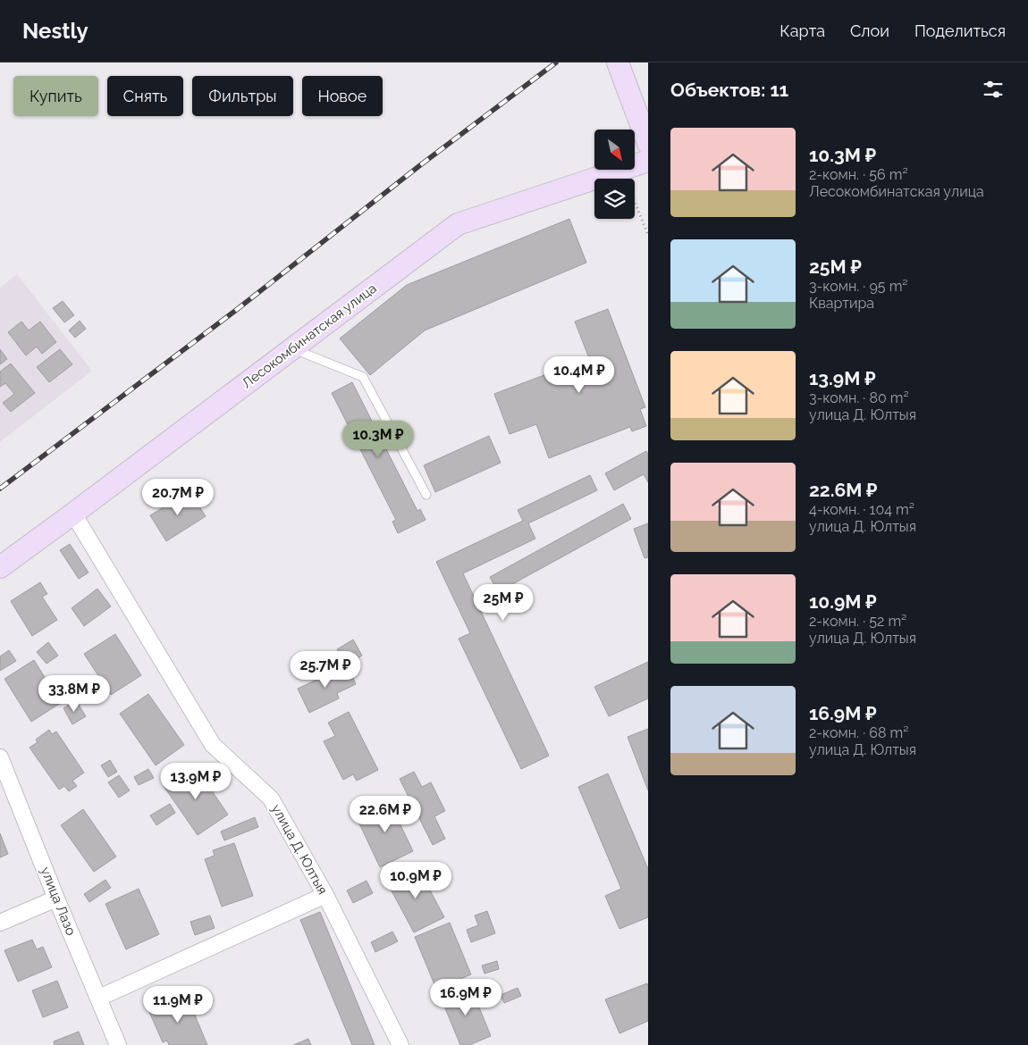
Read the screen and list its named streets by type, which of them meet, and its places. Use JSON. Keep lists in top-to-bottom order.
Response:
{
  "streets": {
    "main road": ["Лесокомбинатская улица"],
    "street": ["улица Д. Юлтыя", "улица Лазо"]
  },
  "crossings": [
    ["Лесокомбинатская улица", "улица Д. Юлтыя"]
  ],
  "north": "bottom right",
  "page": {
    "header": "Nestly",
    "nav": ["Карта", "Слои", "Поделиться"],
    "heading": "Объектов: 11",
    "chip": [
      "Купить",
      "Снять",
      "Фильтры",
      "Новое"
    ],
    "list": [
      {
        "name": "10.3M ₽",
        "note": "2-комн. · 56 m² · Лесокомбинатская улица"
      },
      {
        "name": "25M ₽",
        "note": "3-комн. · 95 m² · Квартира"
      },
      {
        "name": "13.9M ₽",
        "note": "3-комн. · 80 m² · улица Д. Юлтыя"
      },
      {
        "name": "22.6M ₽",
        "note": "4-комн. · 104 m² · улица Д. Юлтыя"
      },
      {
        "name": "10.9M ₽",
        "note": "2-комн. · 52 m² · улица Д. Юлтыя"
      },
      {
        "name": "16.9M ₽",
        "note": "2-комн. · 68 m² · улица Д. Юлтыя"
      }
    ],
    "price": [
      "10.4M ₽",
      "10.3M ₽",
      "20.7M ₽",
      "25M ₽",
      "25.7M ₽",
      "33.8M ₽",
      "13.9M ₽",
      "22.6M ₽",
      "10.9M ₽",
      "16.9M ₽",
      "11.9M ₽"
    ]
  }
}
